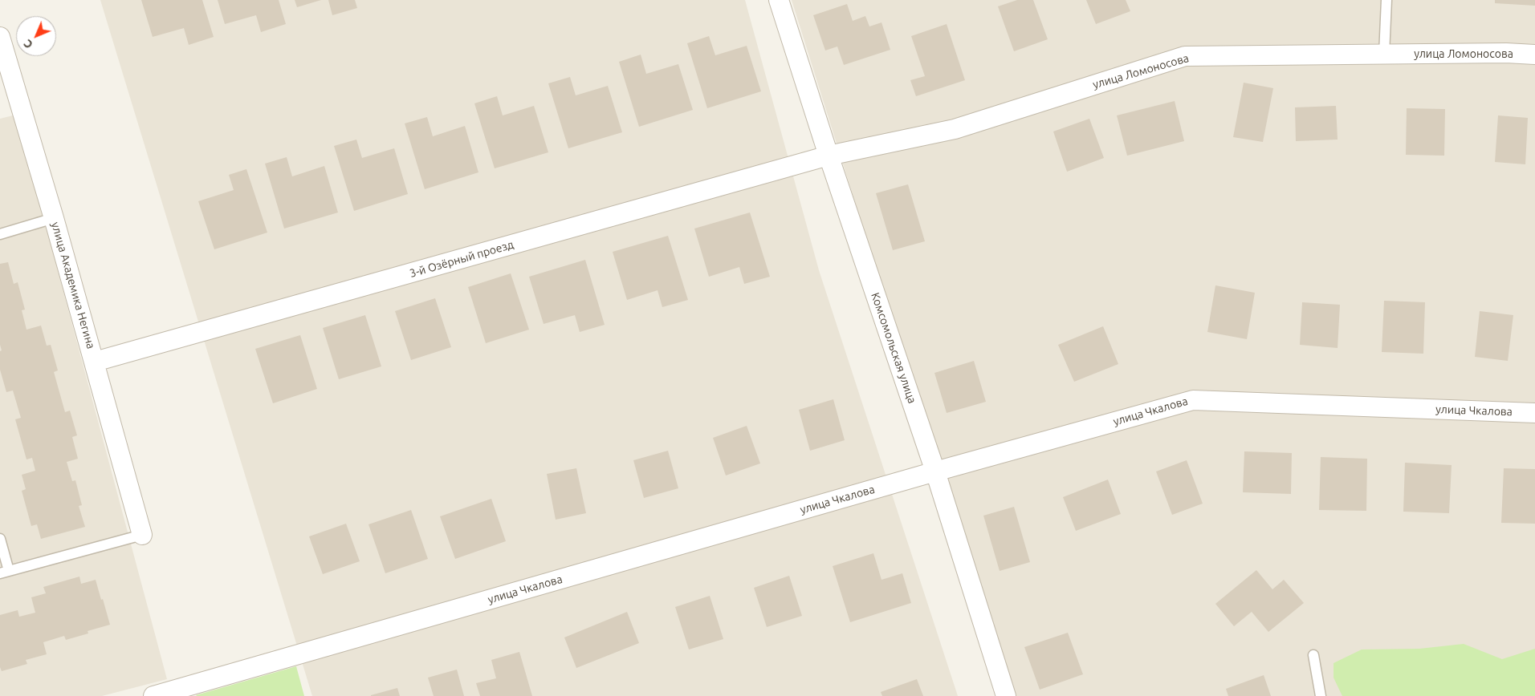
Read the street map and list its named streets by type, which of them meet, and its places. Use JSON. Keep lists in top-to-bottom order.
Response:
{
  "streets": {
    "street": [
      "улица Ломоносова",
      "3-й Озёрный проезд",
      "улица Академика Негина",
      "Комсомольская улица",
      "улица Чкалова"
    ]
  },
  "crossings": [
    ["улица Ломоносова", "3-й Озёрный проезд"],
    ["улица Ломоносова", "Комсомольская улица"],
    ["3-й Озёрный проезд", "улица Академика Негина"],
    ["3-й Озёрный проезд", "Комсомольская улица"],
    ["Комсомольская улица", "улица Чкалова"]
  ],
  "north": "bottom left"
}
